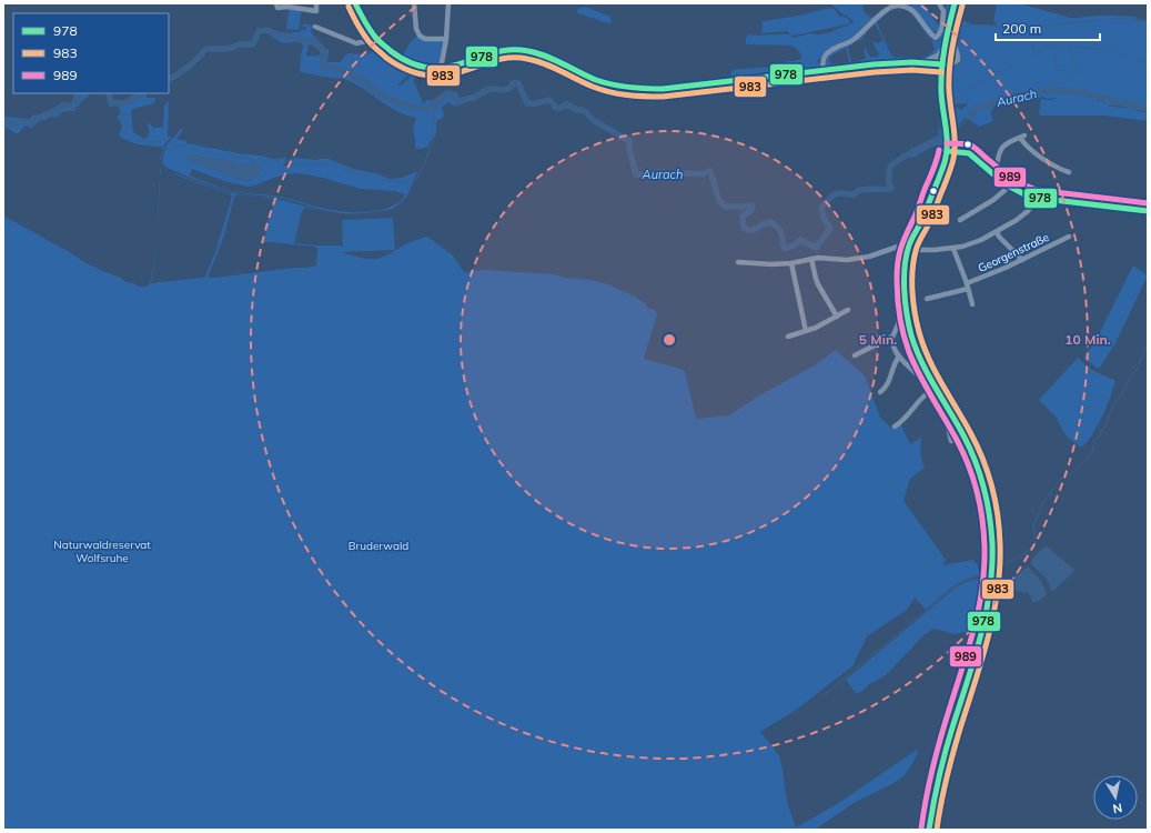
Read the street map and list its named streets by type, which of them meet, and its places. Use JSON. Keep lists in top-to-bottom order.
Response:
{
  "streets": {
    "street": ["Georgenstraße"]
  },
  "water": ["Aurach"],
  "parks": ["Naturwaldreservat Wolfsruhe", "Bruderwald"],
  "lines": ["transit line 978", "transit line 983", "transit line 989"],
  "legend": ["978", "983", "989"],
  "scale_bar": "200 m",
  "north": "bottom",
  "rings": ["5 Min.", "10 Min."]
}
